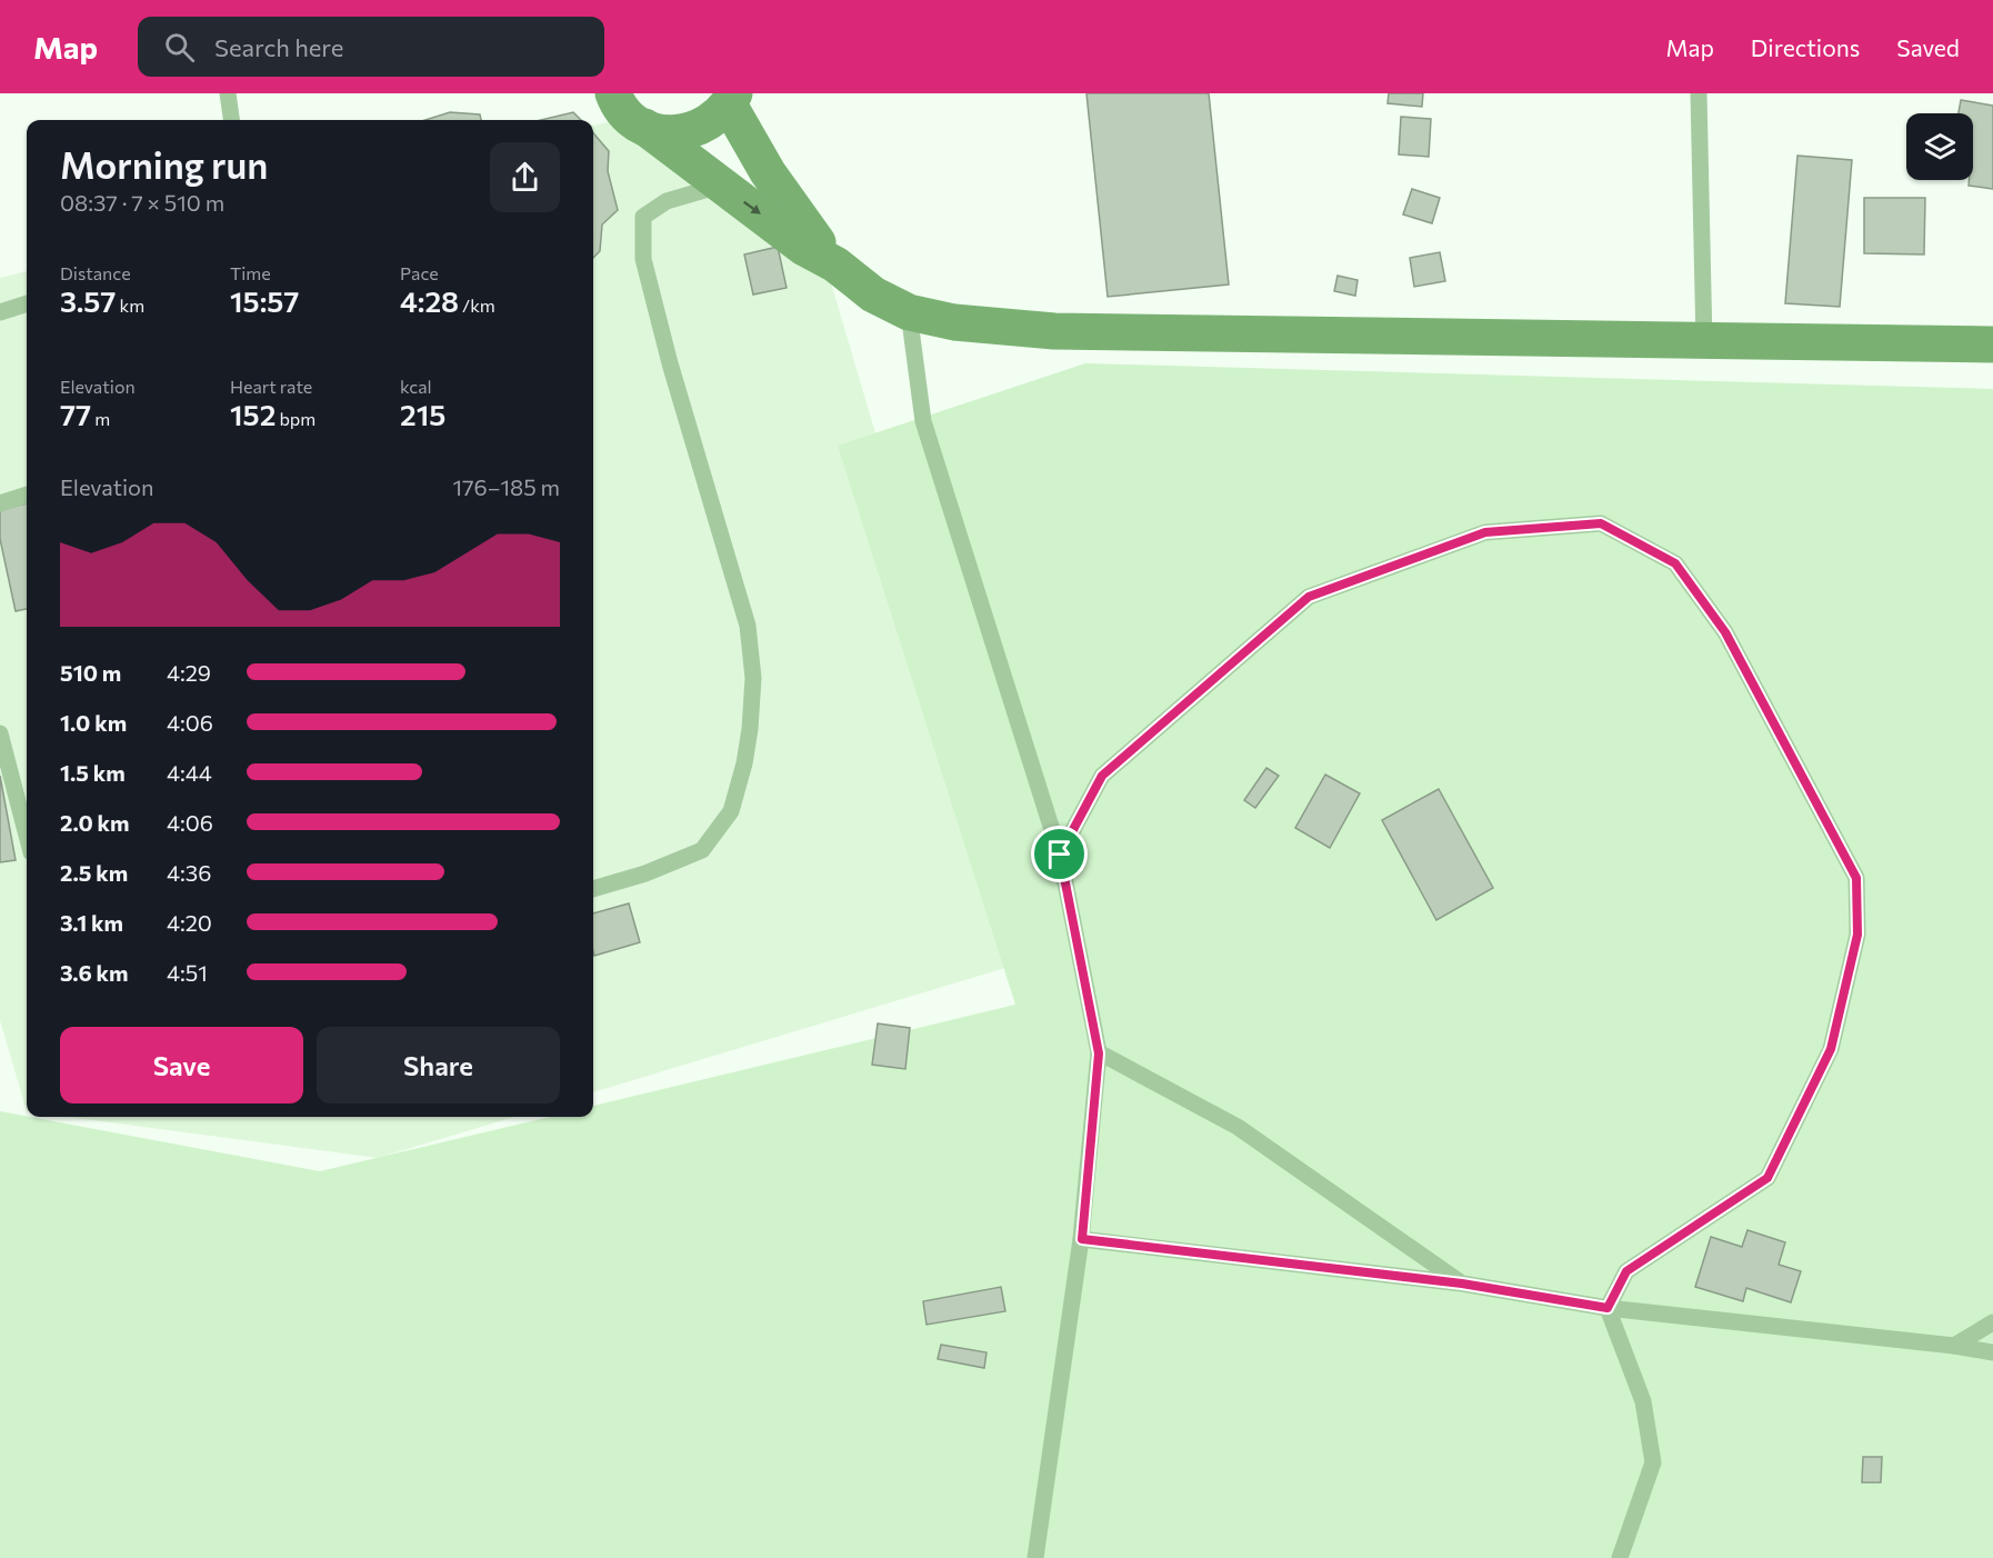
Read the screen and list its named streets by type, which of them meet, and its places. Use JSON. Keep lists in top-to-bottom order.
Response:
{
  "page": {
    "header": "Map",
    "search": "Search here",
    "nav": ["Map", "Directions", "Saved"],
    "heading": ["Morning run", "08:37 · 7 × 510 m"],
    "stats": [
      ["Distance", "3.57 km"],
      ["Time", "15:57"],
      ["Pace", "4:28 /km"],
      ["Elevation", "77 m"],
      ["Heart rate", "152 bpm"],
      ["kcal", "215"]
    ],
    "chart": ["Elevation", "176–185 m"],
    "list": [
      {
        "name": "510 m",
        "note": "4:29"
      },
      {
        "name": "1.0 km",
        "note": "4:06"
      },
      {
        "name": "1.5 km",
        "note": "4:44"
      },
      {
        "name": "2.0 km",
        "note": "4:06"
      },
      {
        "name": "2.5 km",
        "note": "4:36"
      },
      {
        "name": "3.1 km",
        "note": "4:20"
      },
      {
        "name": "3.6 km",
        "note": "4:51"
      }
    ],
    "buttons": ["Save", "Share"]
  }
}
